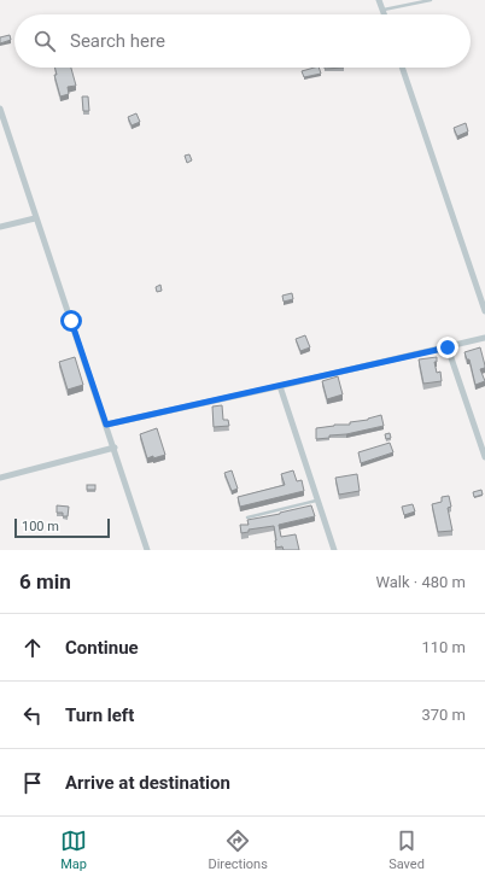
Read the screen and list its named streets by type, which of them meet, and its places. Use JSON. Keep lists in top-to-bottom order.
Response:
{
  "scale_bar": "100 m",
  "page": {
    "search": "Search here",
    "scale": "100 m",
    "heading": ["6 min", "Walk · 480 m"],
    "list": [
      ["Continue", "110 m"],
      ["Turn left", "370 m"],
      "Arrive at destination"
    ],
    "nav": ["Map", "Directions", "Saved"]
  }
}
